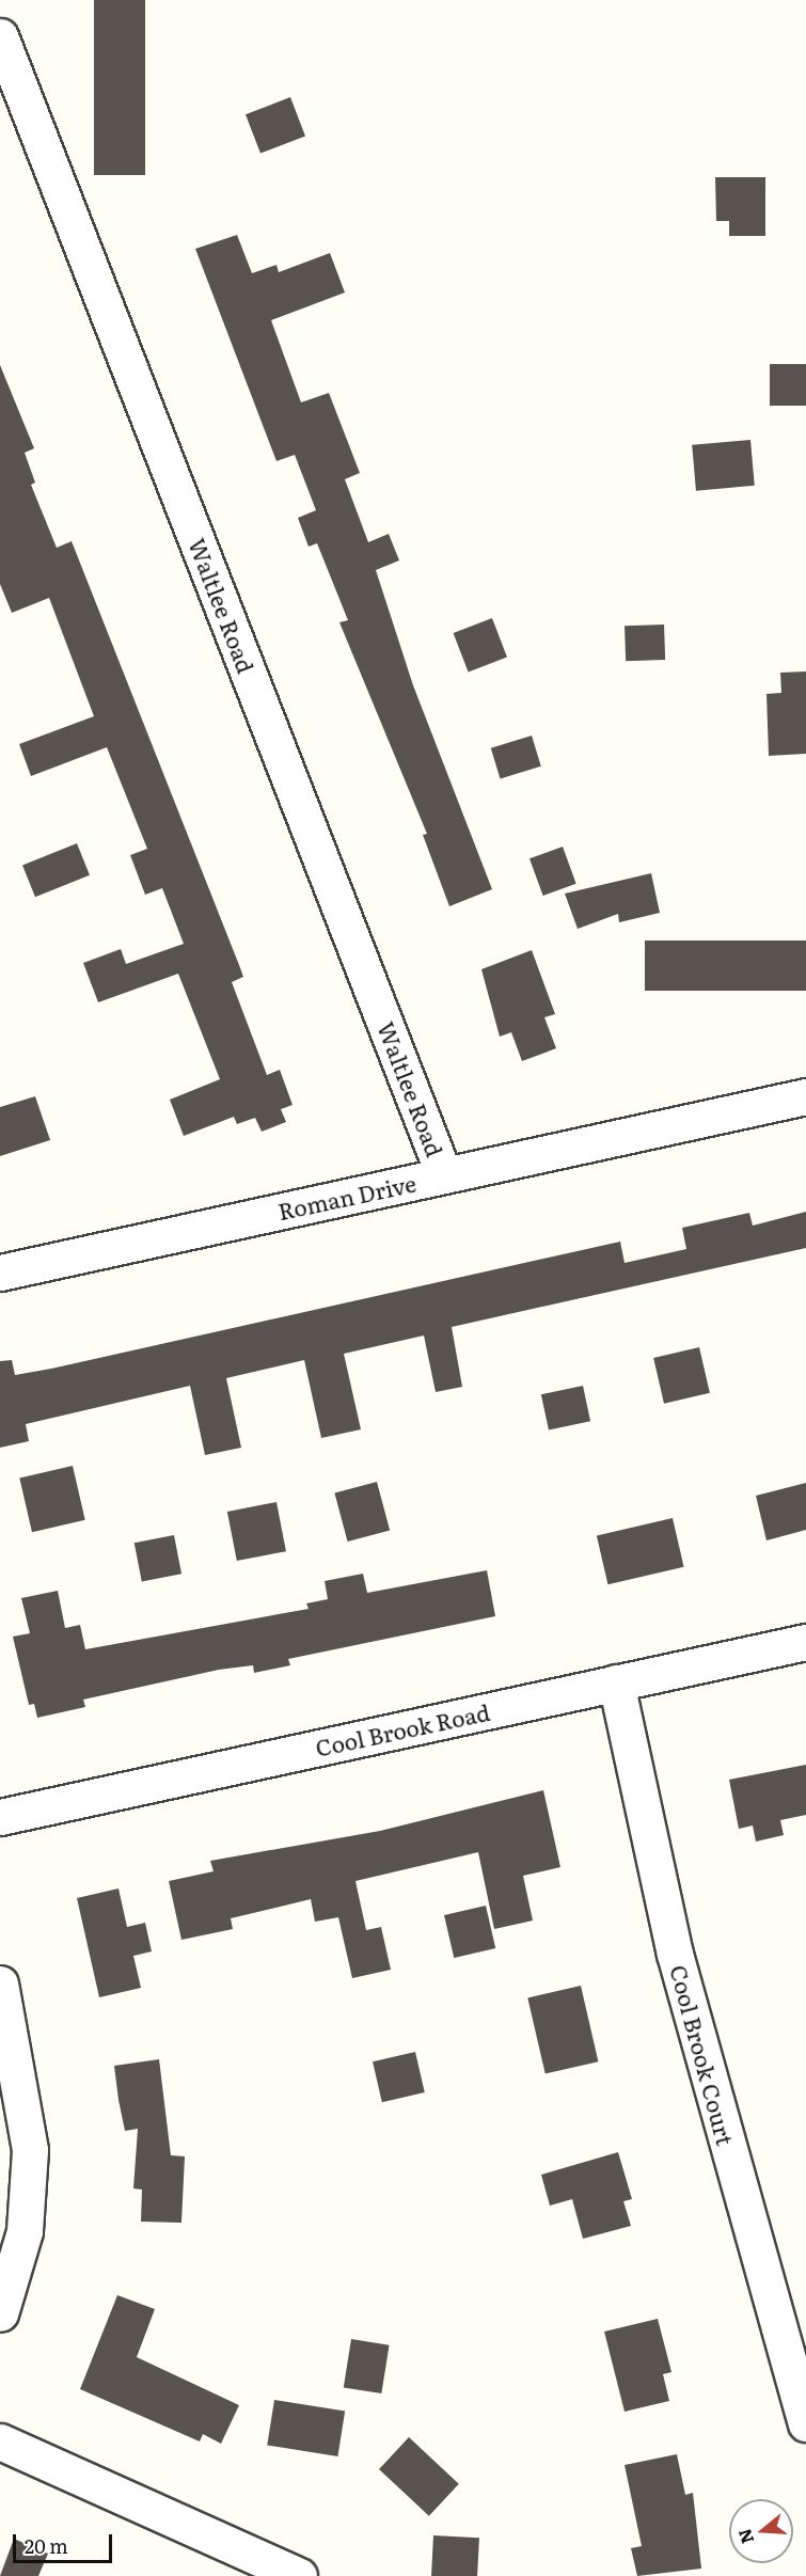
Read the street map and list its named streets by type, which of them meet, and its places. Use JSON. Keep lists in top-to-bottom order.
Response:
{
  "streets": {
    "street": [
      "Waltlee Road",
      "Roman Drive",
      "Cool Brook Road",
      "Cool Brook Court"
    ]
  },
  "crossings": [
    ["Waltlee Road", "Roman Drive"],
    ["Cool Brook Road", "Cool Brook Court"]
  ],
  "scale_bar": "20 m",
  "north": "left"
}
